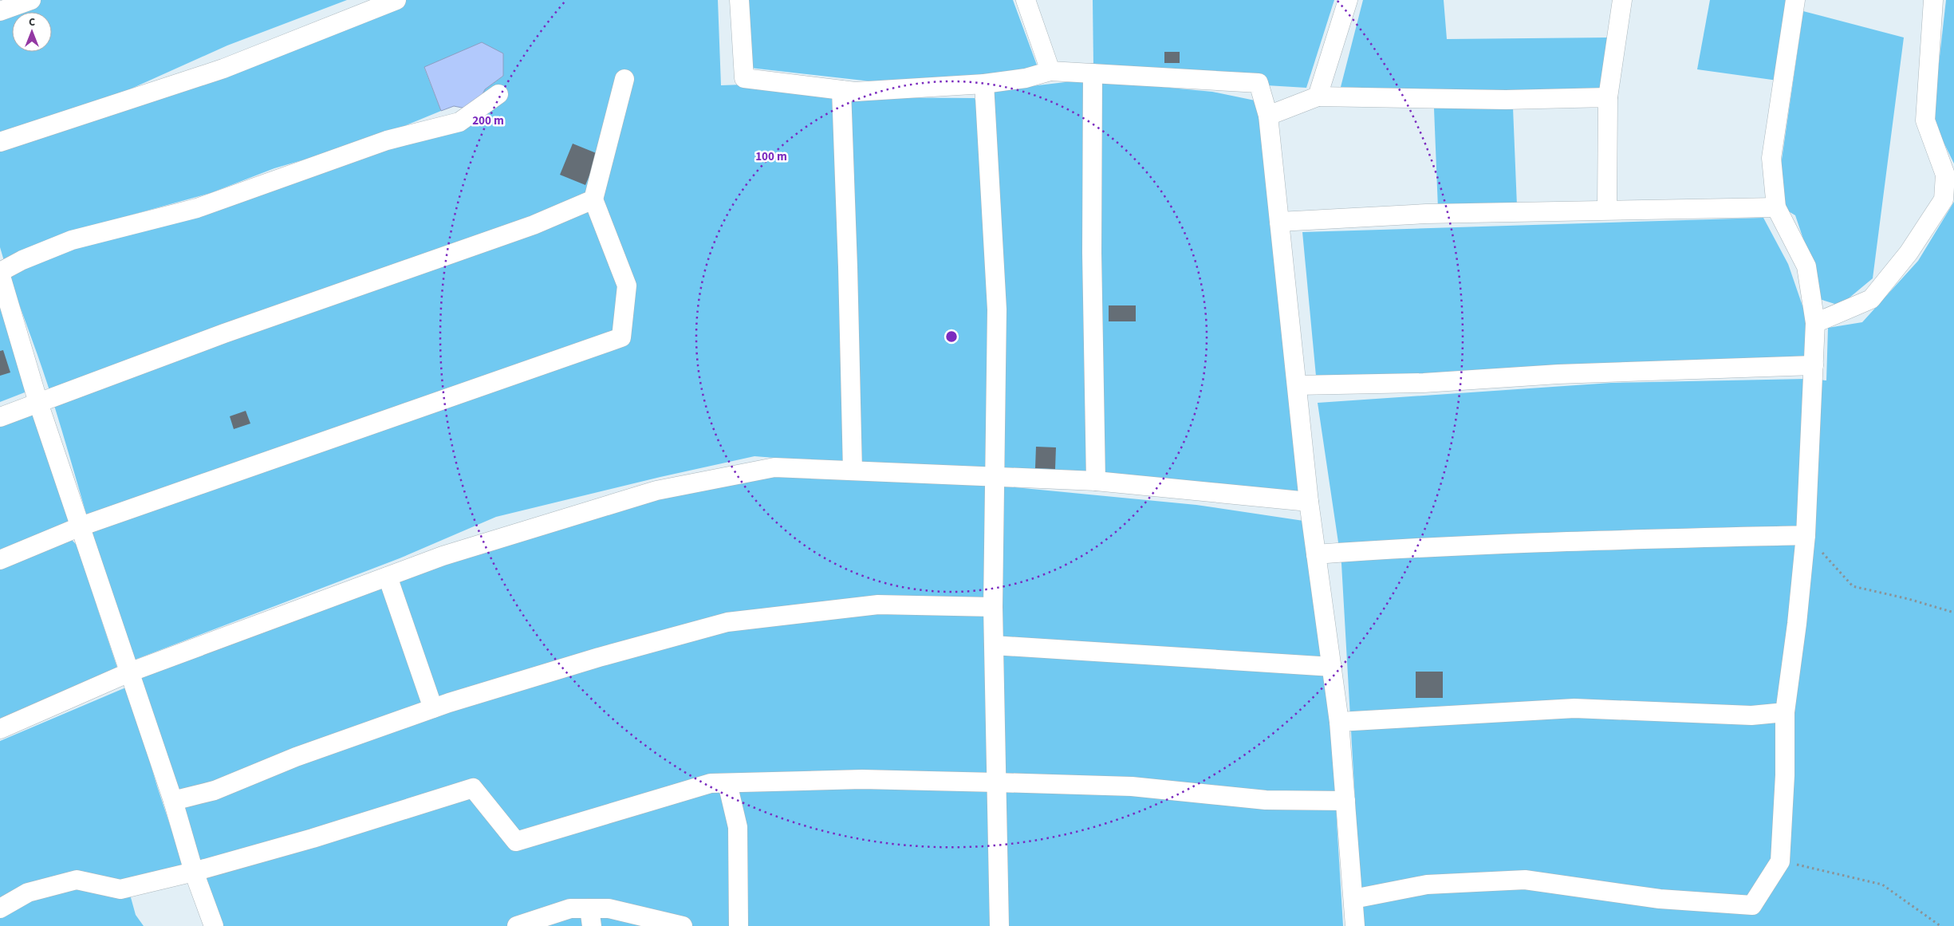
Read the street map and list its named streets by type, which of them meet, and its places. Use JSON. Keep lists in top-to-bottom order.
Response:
{
  "north": "top",
  "rings": ["200 m", "100 m"]
}
